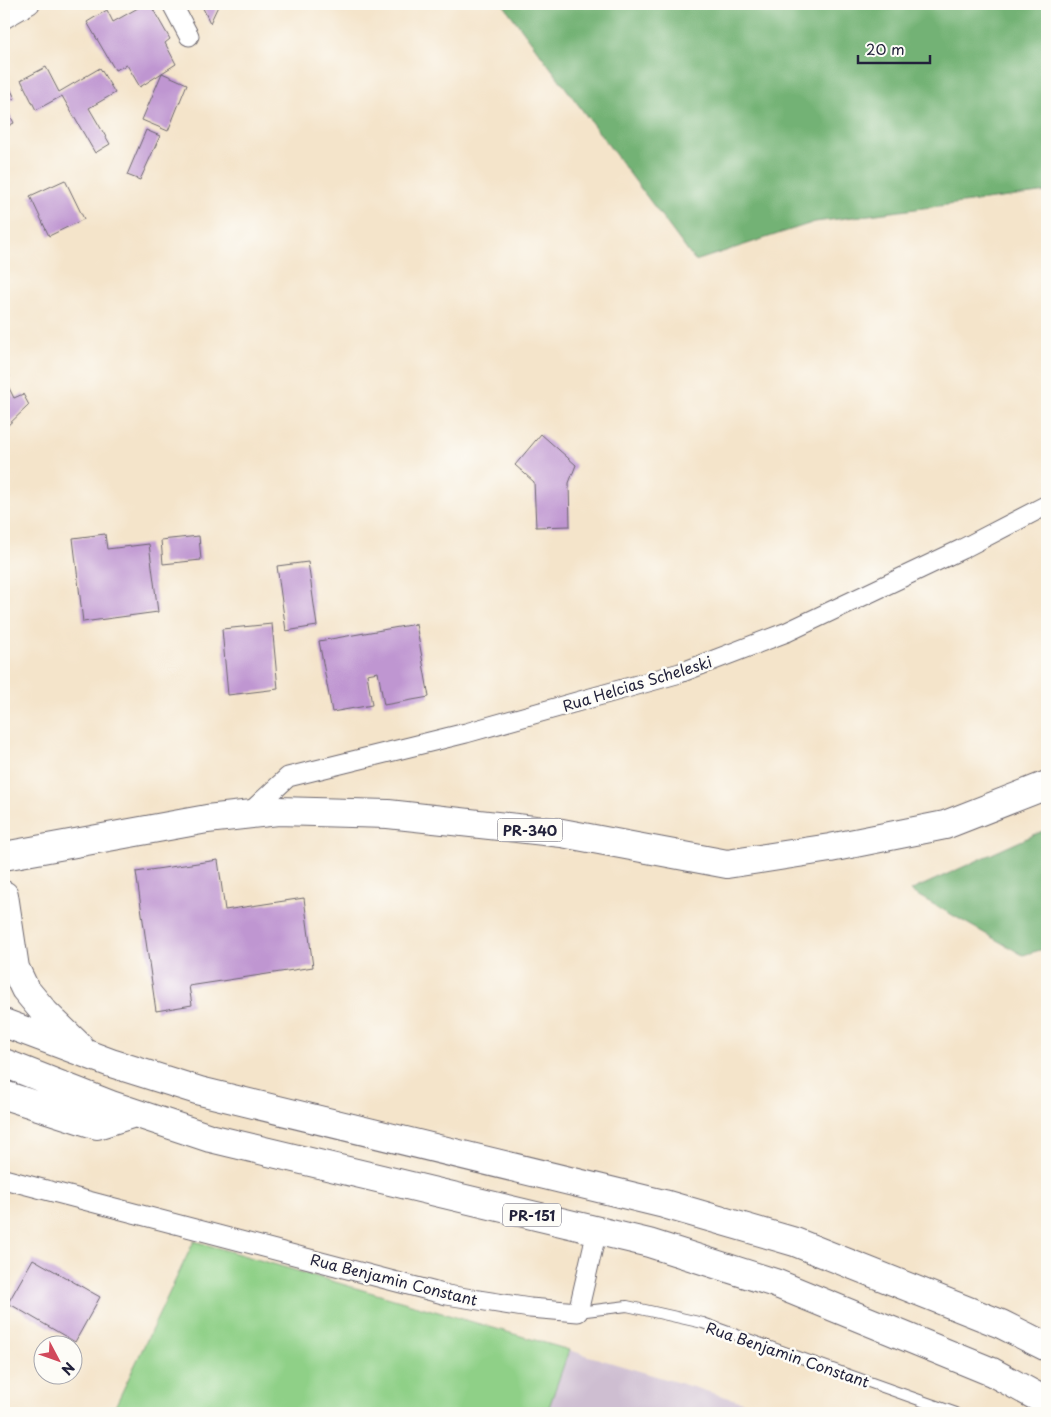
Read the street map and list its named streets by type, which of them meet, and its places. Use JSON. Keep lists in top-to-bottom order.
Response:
{
  "streets": {
    "main road": ["PR-340", "PR-151"],
    "street": ["Rua Helcias Scheleski", "Rua Benjamin Constant"]
  },
  "crossings": [
    ["Rua Helcias Scheleski", "PR-340"]
  ],
  "scale_bar": "20 m",
  "north": "bottom right"
}
